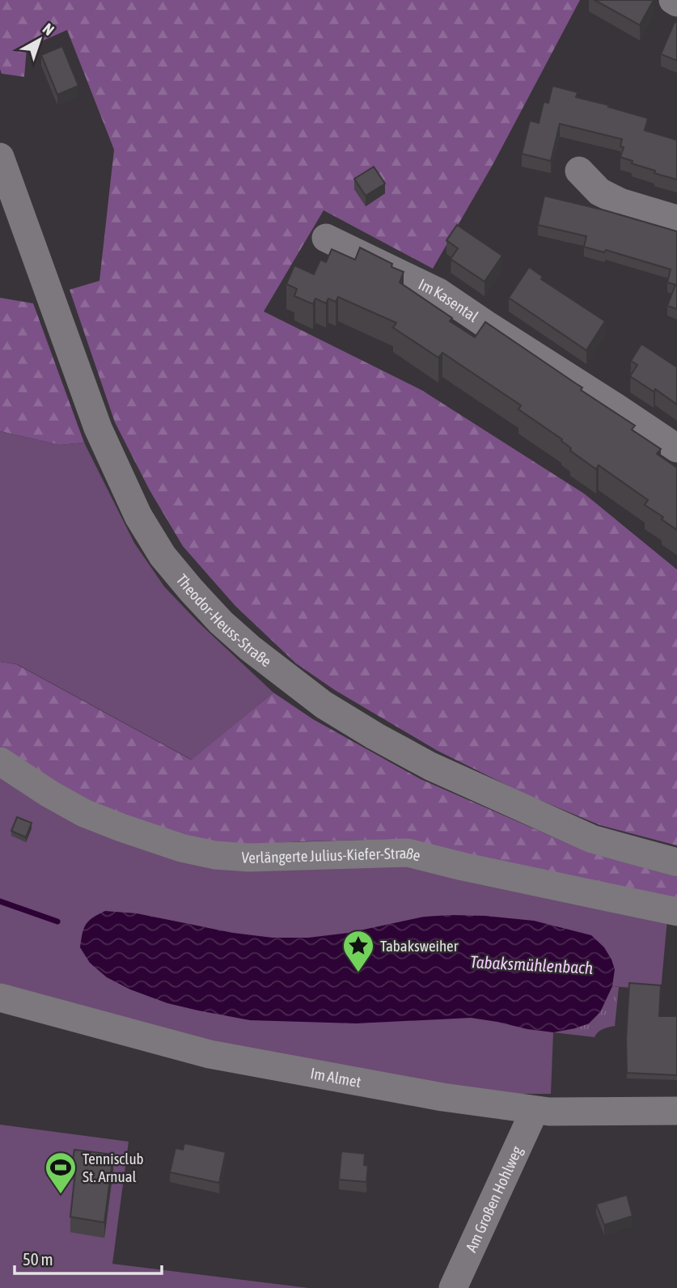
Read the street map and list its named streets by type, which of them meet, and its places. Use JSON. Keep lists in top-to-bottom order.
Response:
{
  "streets": {
    "street": [
      "Im Kasental",
      "Theodor-Heuss-Straße",
      "Verlängerte Julius-Kiefer-Straße",
      "Im Almet",
      "Am Großen Hohlweg"
    ]
  },
  "crossings": [
    ["Im Almet", "Am Großen Hohlweg"]
  ],
  "water": ["Tabaksmühlenbach"],
  "places": {
    "place": ["Tabaksweiher"],
    "sports": ["Tennisclub St. Arnual"]
  },
  "scale_bar": "50 m",
  "north": "top right"
}
